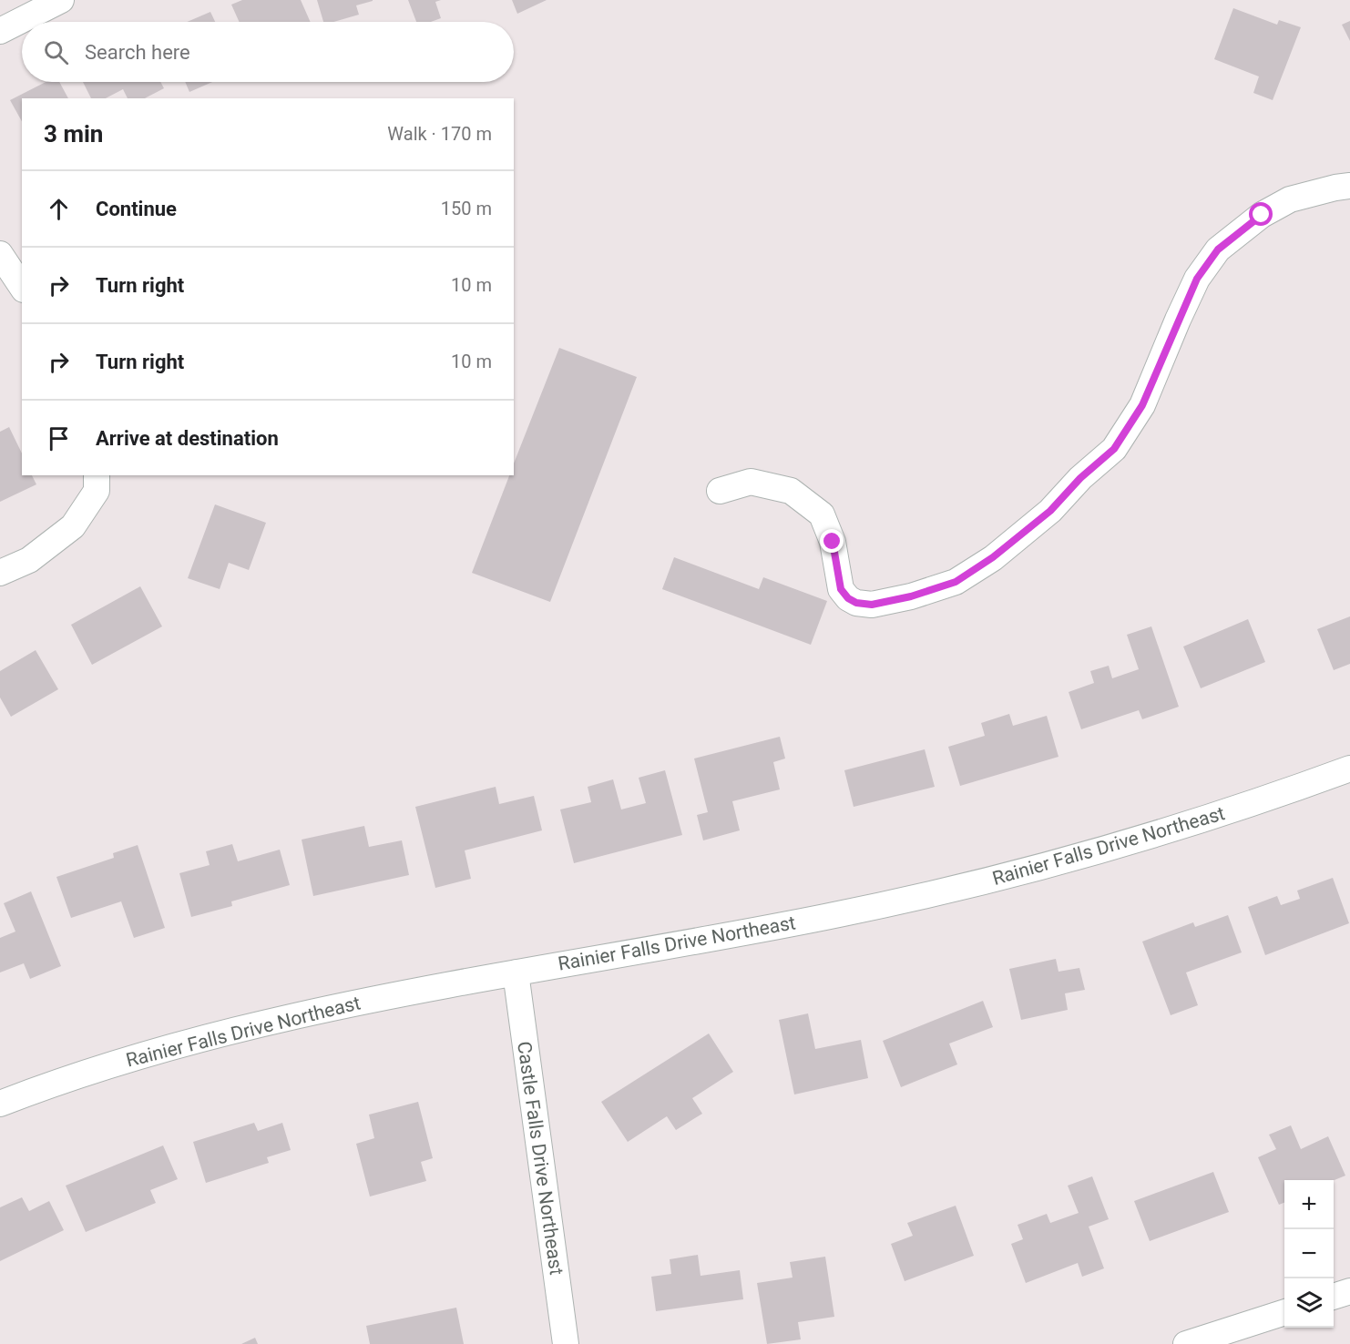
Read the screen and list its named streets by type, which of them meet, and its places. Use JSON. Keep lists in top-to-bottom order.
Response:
{
  "streets": {
    "street": ["Rainier Falls Drive Northeast", "Castle Falls Drive Northeast"]
  },
  "crossings": [
    ["Rainier Falls Drive Northeast", "Castle Falls Drive Northeast"]
  ],
  "page": {
    "search": "Search here",
    "heading": ["3 min", "Walk · 170 m"],
    "list": [
      ["Continue", "150 m"],
      ["Turn right", "10 m"],
      ["Turn right", "10 m"],
      "Arrive at destination"
    ],
    "map_buttons": ["+", "−"]
  }
}
